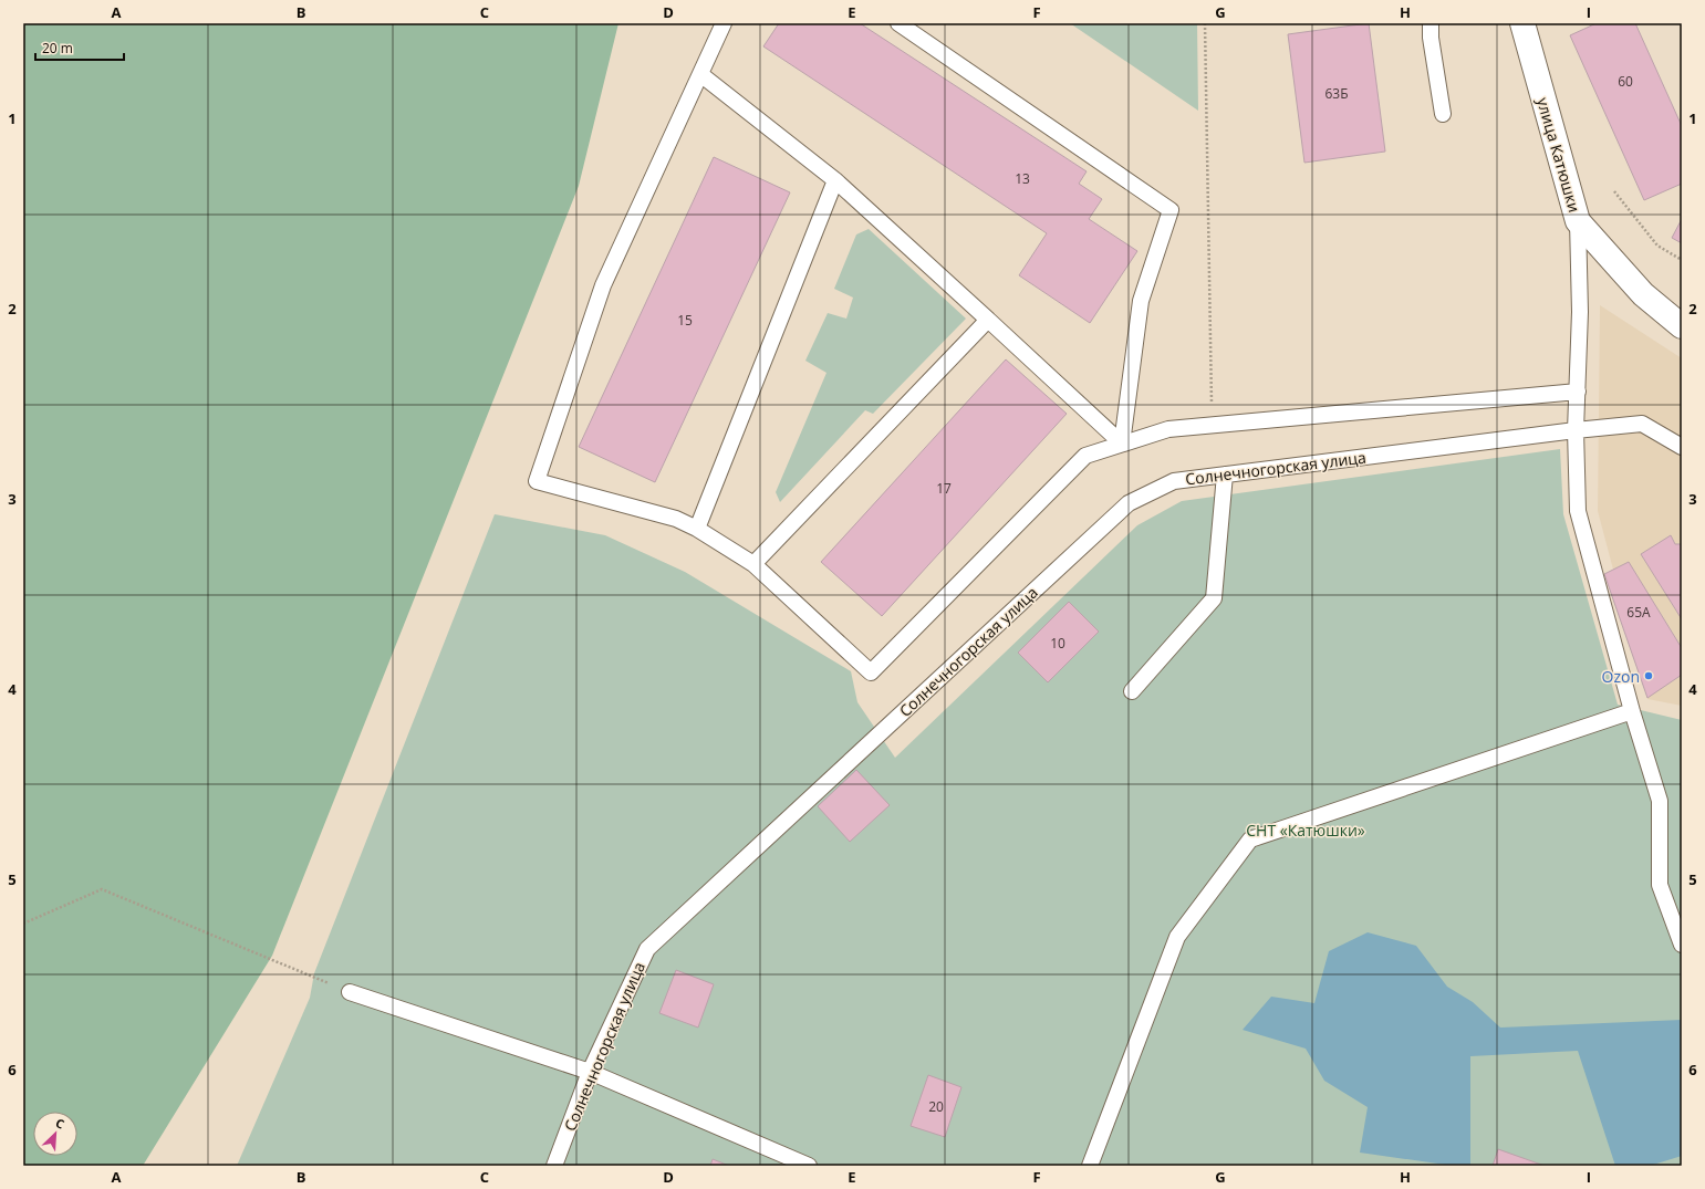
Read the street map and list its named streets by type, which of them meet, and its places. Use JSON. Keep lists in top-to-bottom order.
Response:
{
  "streets": {
    "street": ["улица Катюшки"],
    "lane": ["Солнечногорская улица"]
  },
  "parks": ["СНТ «Катюшки»"],
  "places": ["Ozon"],
  "house_numbers": [
    "60",
    "63Б",
    "13",
    "15",
    "17",
    "65А",
    "10",
    "20"
  ],
  "scale_bar": "20 m",
  "north": "top right",
  "grid": {
    "columns": [
      "A",
      "B",
      "C",
      "D",
      "E",
      "F",
      "G",
      "H",
      "I"
    ],
    "rows": [
      "1",
      "2",
      "3",
      "4",
      "5",
      "6"
    ]
  }
}
